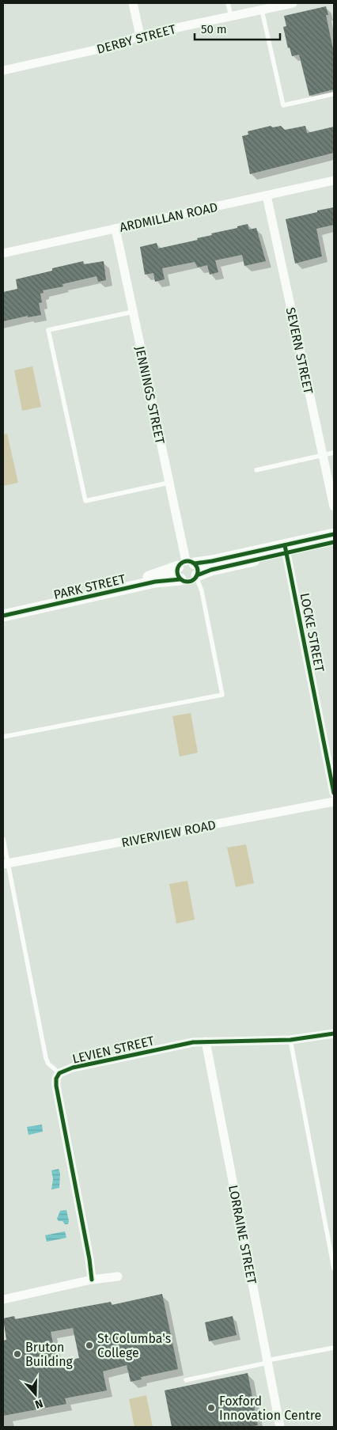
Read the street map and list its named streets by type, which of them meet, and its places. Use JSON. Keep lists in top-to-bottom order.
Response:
{
  "streets": {
    "street": [
      "DERBY STREET",
      "ARDMILLAN ROAD",
      "SEVERN STREET",
      "JENNINGS STREET",
      "PARK STREET",
      "LOCKE STREET",
      "RIVERVIEW ROAD",
      "LEVIEN STREET",
      "LORRAINE STREET"
    ]
  },
  "crossings": [
    ["ARDMILLAN ROAD", "SEVERN STREET"],
    ["ARDMILLAN ROAD", "JENNINGS STREET"],
    ["JENNINGS STREET", "PARK STREET"],
    ["PARK STREET", "LOCKE STREET"],
    ["LEVIEN STREET", "LORRAINE STREET"]
  ],
  "places": ["St Columba's College", "Bruton Building", "Foxford Innovation Centre"],
  "scale_bar": "50 m",
  "north": "bottom"
}
